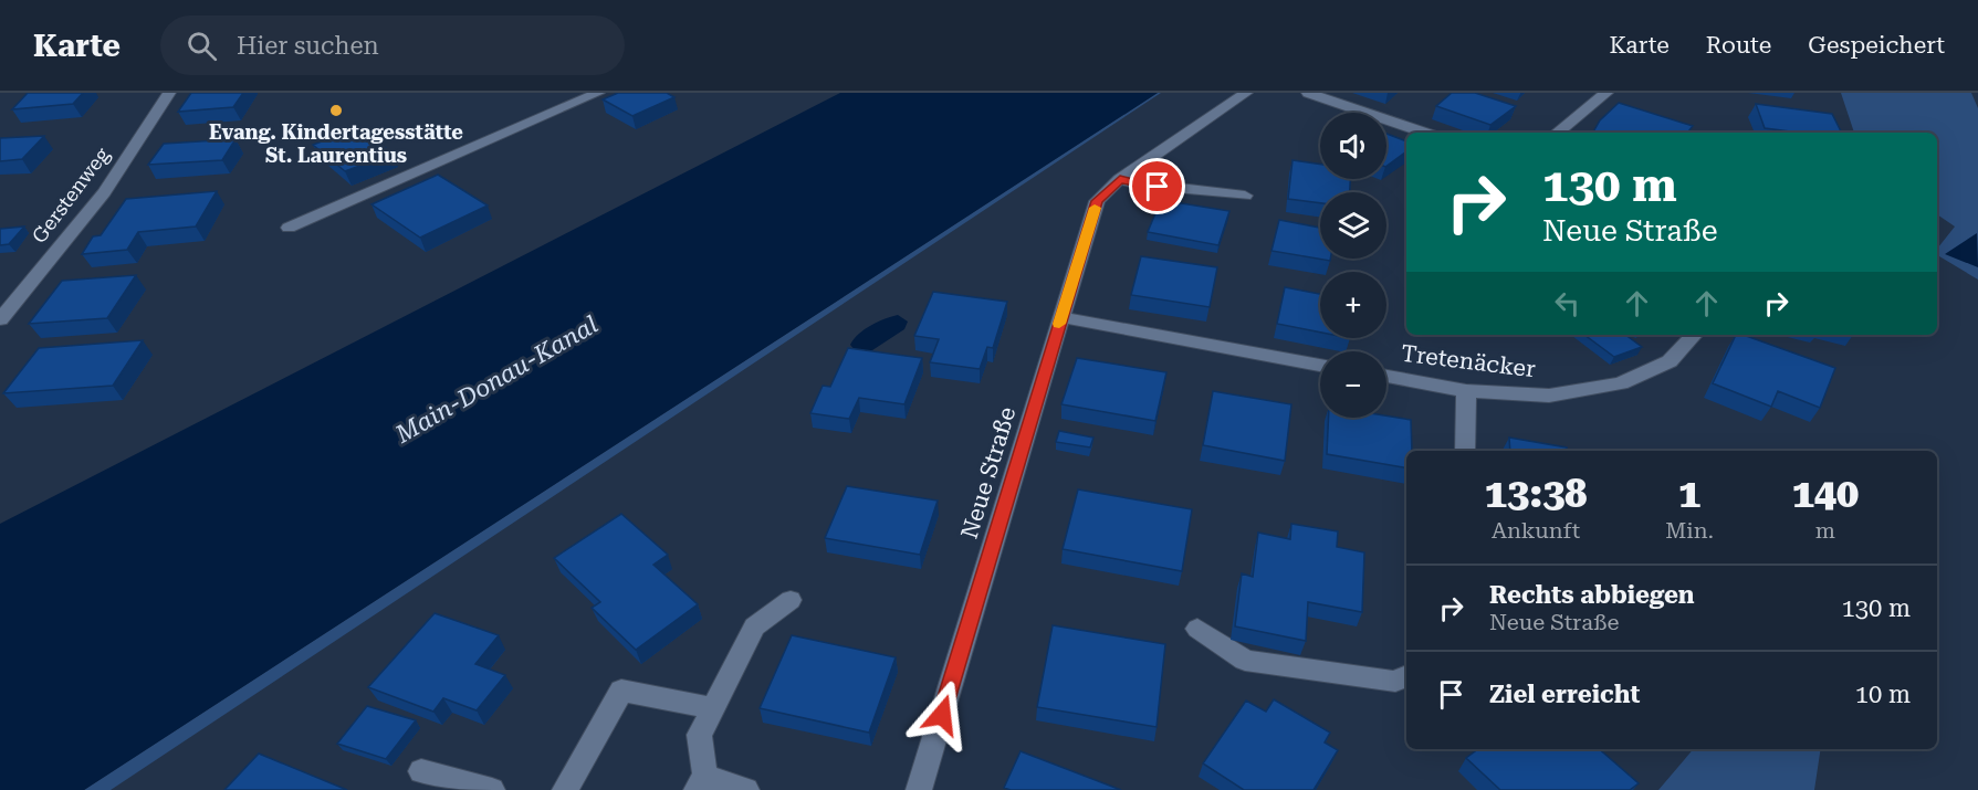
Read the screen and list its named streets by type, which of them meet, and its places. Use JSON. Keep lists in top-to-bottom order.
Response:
{
  "streets": {
    "street": ["Gerstenweg", "Tretenäcker", "Neue Straße"]
  },
  "water": ["Main-Donau-Kanal"],
  "places": ["Evang. Kindertagesstätte St. Laurentius"],
  "page": {
    "header": "Karte",
    "search": "Hier suchen",
    "nav": ["Karte", "Route", "Gespeichert"],
    "map_buttons": ["+", "−"],
    "turn": ["130 m", "Neue Straße"],
    "eta": [
      "13:38",
      "Ankunft",
      "1",
      "Min.",
      "140",
      "m"
    ],
    "list": [
      {
        "name": "Rechts abbiegen",
        "note": "Neue Straße",
        "value": "130 m"
      },
      {
        "name": "Ziel erreicht",
        "value": "10 m"
      }
    ]
  }
}
